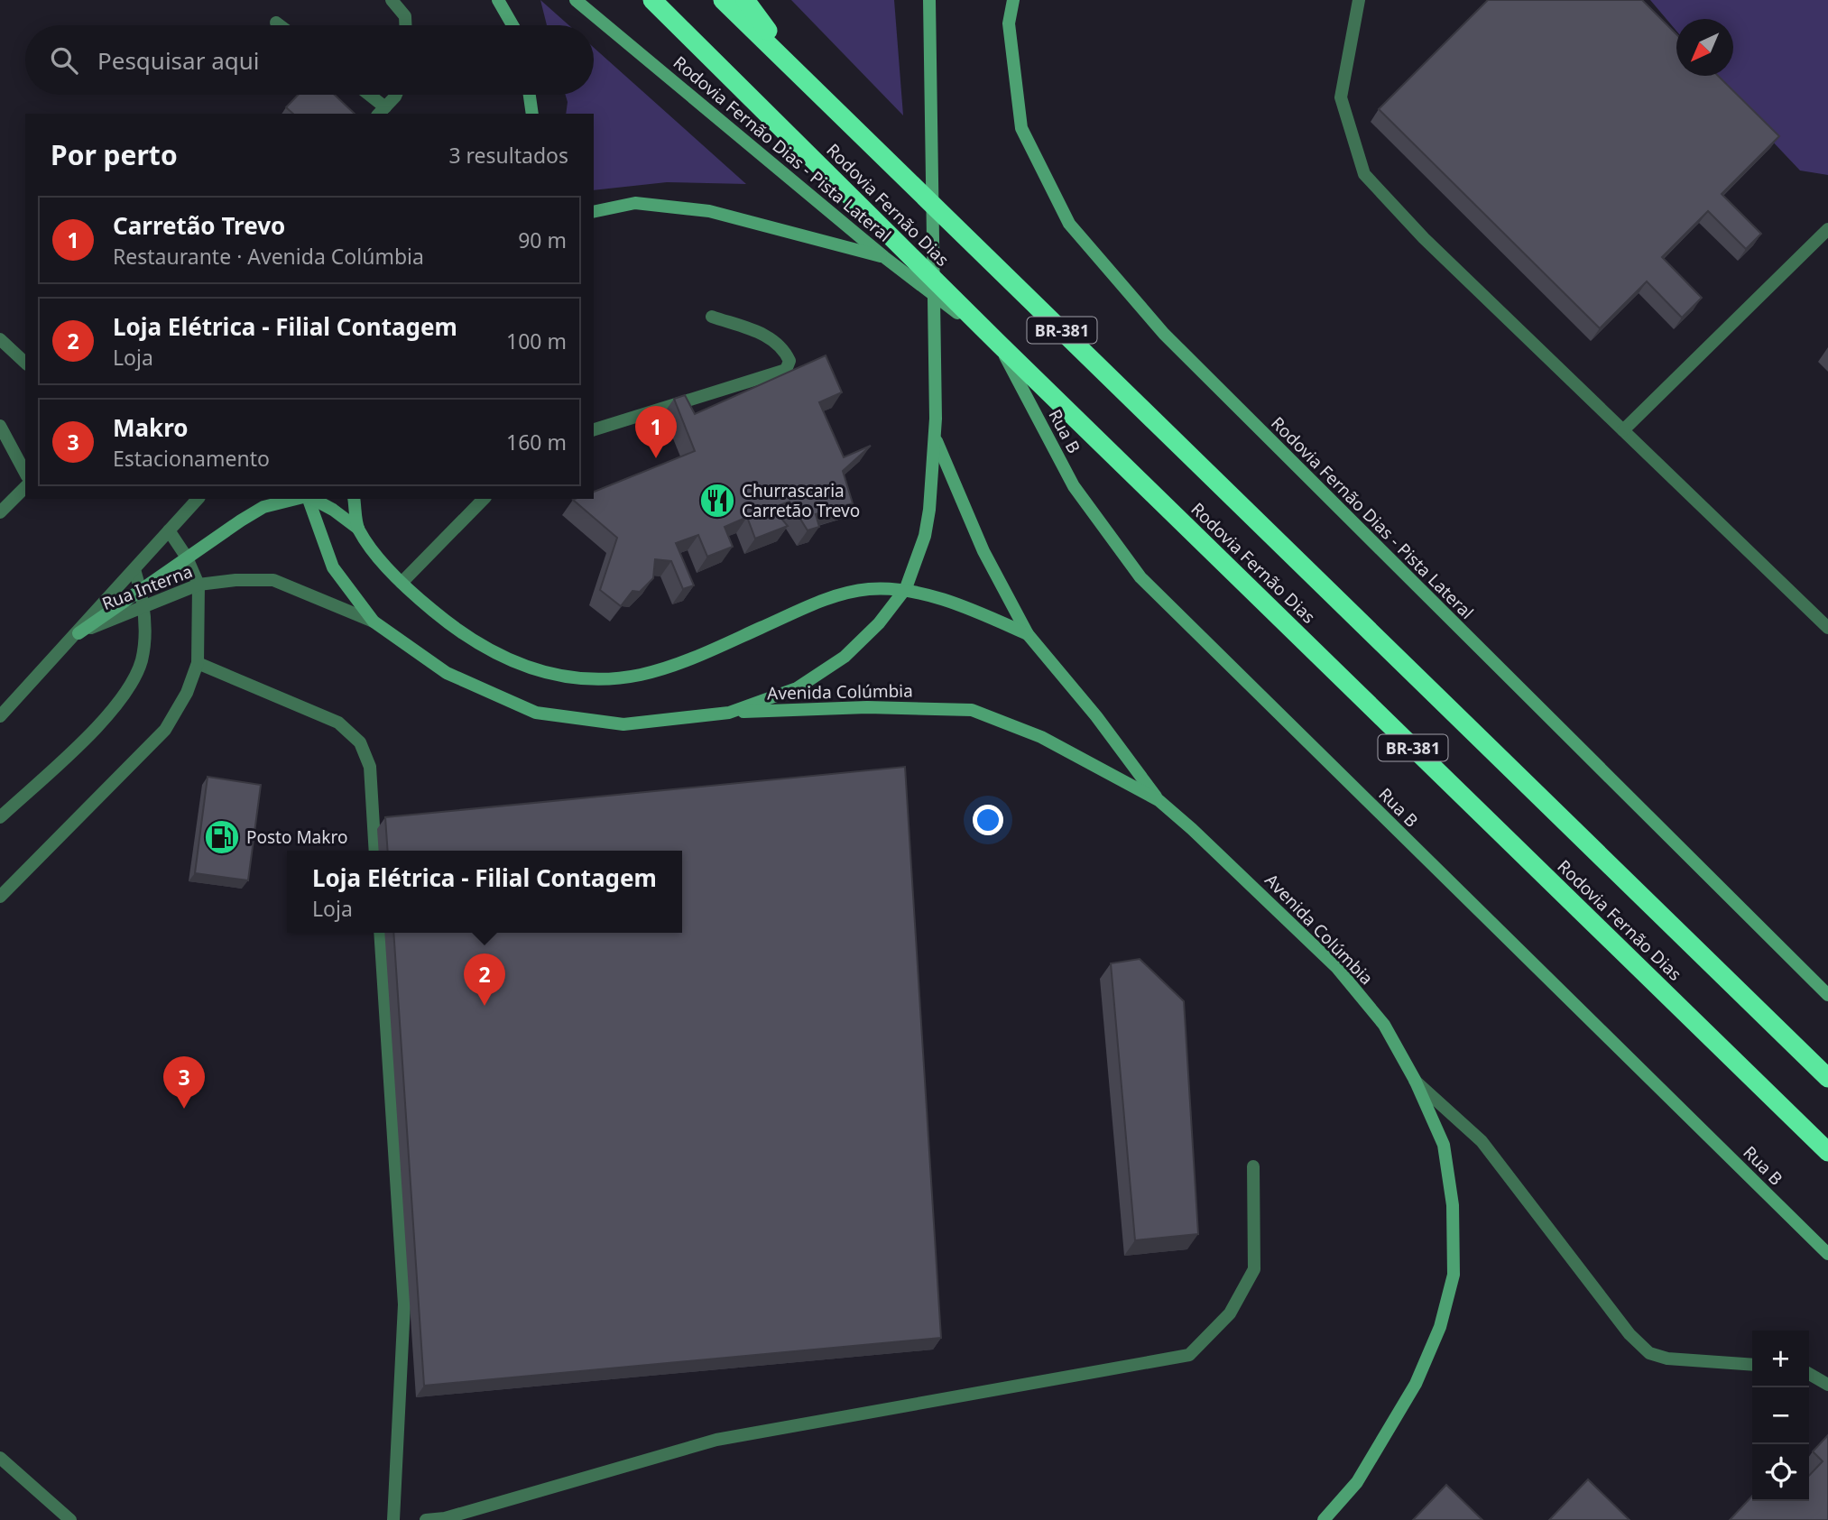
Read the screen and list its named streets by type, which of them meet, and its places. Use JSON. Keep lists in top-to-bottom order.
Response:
{
  "streets": {
    "highway": ["Rodovia Fernão Dias", "BR-381"],
    "street": [
      "Rodovia Fernão Dias - Pista Lateral",
      "Rua B",
      "Rua Interna",
      "Avenida Colúmbia"
    ]
  },
  "crossings": [
    ["Rodovia Fernão Dias - Pista Lateral", "Rodovia Fernão Dias"],
    ["Rodovia Fernão Dias - Pista Lateral", "Rua B"],
    ["Rodovia Fernão Dias", "BR-381"],
    ["Rodovia Fernão Dias", "Rua B"]
  ],
  "places": {
    "restaurant": ["Churrascaria Carretão Trevo"],
    "fuel station": ["Posto Makro"]
  },
  "north": "bottom left",
  "page": {
    "search": "Pesquisar aqui",
    "heading": ["Por perto", "3 resultados"],
    "list": [
      {
        "mark": "1",
        "name": "Carretão Trevo",
        "note": "Restaurante · Avenida Colúmbia",
        "value": "90 m"
      },
      {
        "mark": "2",
        "name": "Loja Elétrica - Filial Contagem",
        "note": "Loja",
        "value": "100 m"
      },
      {
        "mark": "3",
        "name": "Makro",
        "note": "Estacionamento",
        "value": "160 m"
      }
    ],
    "pins": ["1", "2", "3"],
    "popup": ["Loja Elétrica - Filial Contagem", "Loja"],
    "map_buttons": ["+", "−"]
  }
}
